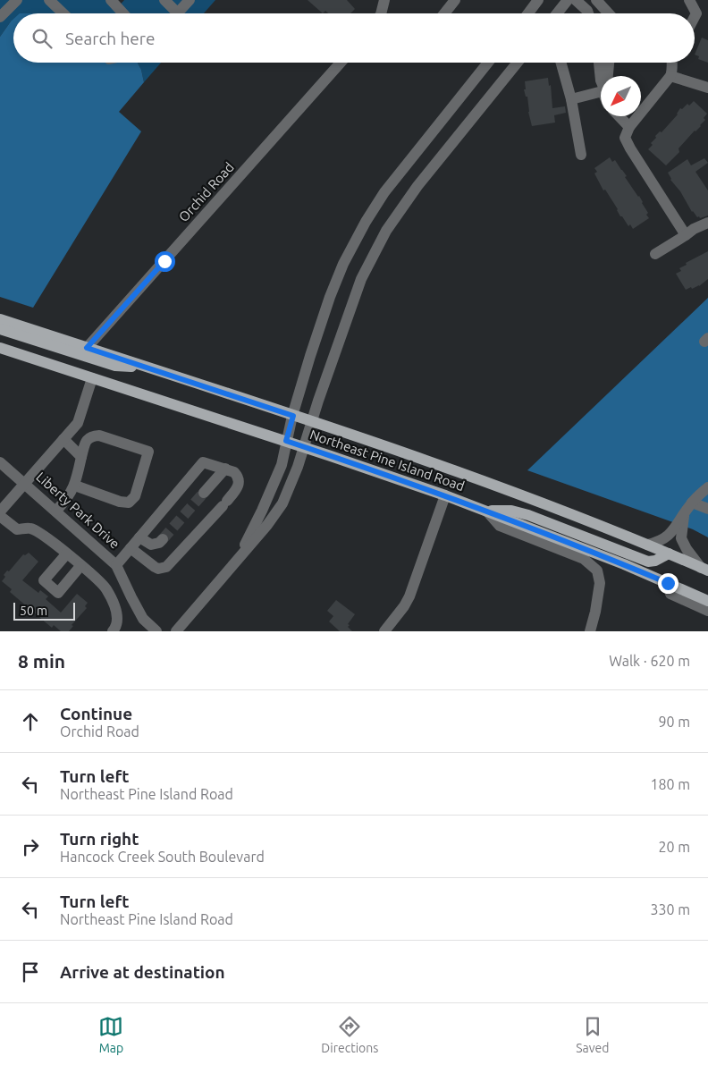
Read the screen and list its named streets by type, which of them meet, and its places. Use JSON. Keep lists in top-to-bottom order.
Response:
{
  "streets": {
    "main road": ["Northeast Pine Island Road"],
    "street": ["Orchid Road", "Liberty Park Drive"]
  },
  "crossings": [
    ["Orchid Road", "Northeast Pine Island Road"]
  ],
  "scale_bar": "50 m",
  "north": "bottom left",
  "page": {
    "search": "Search here",
    "scale": "50 m",
    "heading": ["8 min", "Walk · 620 m"],
    "list": [
      ["Continue", "Orchid Road", "90 m"],
      ["Turn left", "Northeast Pine Island Road", "180 m"],
      ["Turn right", "Hancock Creek South Boulevard", "20 m"],
      ["Turn left", "Northeast Pine Island Road", "330 m"],
      "Arrive at destination"
    ],
    "nav": ["Map", "Directions", "Saved"]
  }
}
